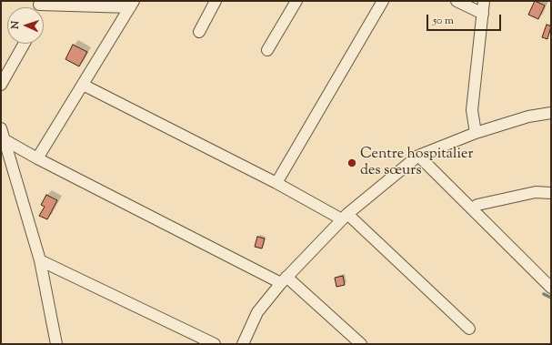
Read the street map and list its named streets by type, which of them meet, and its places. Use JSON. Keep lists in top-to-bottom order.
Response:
{
  "places": ["Centre hospitalier des sœurs"],
  "scale_bar": "50 m",
  "north": "left"
}
